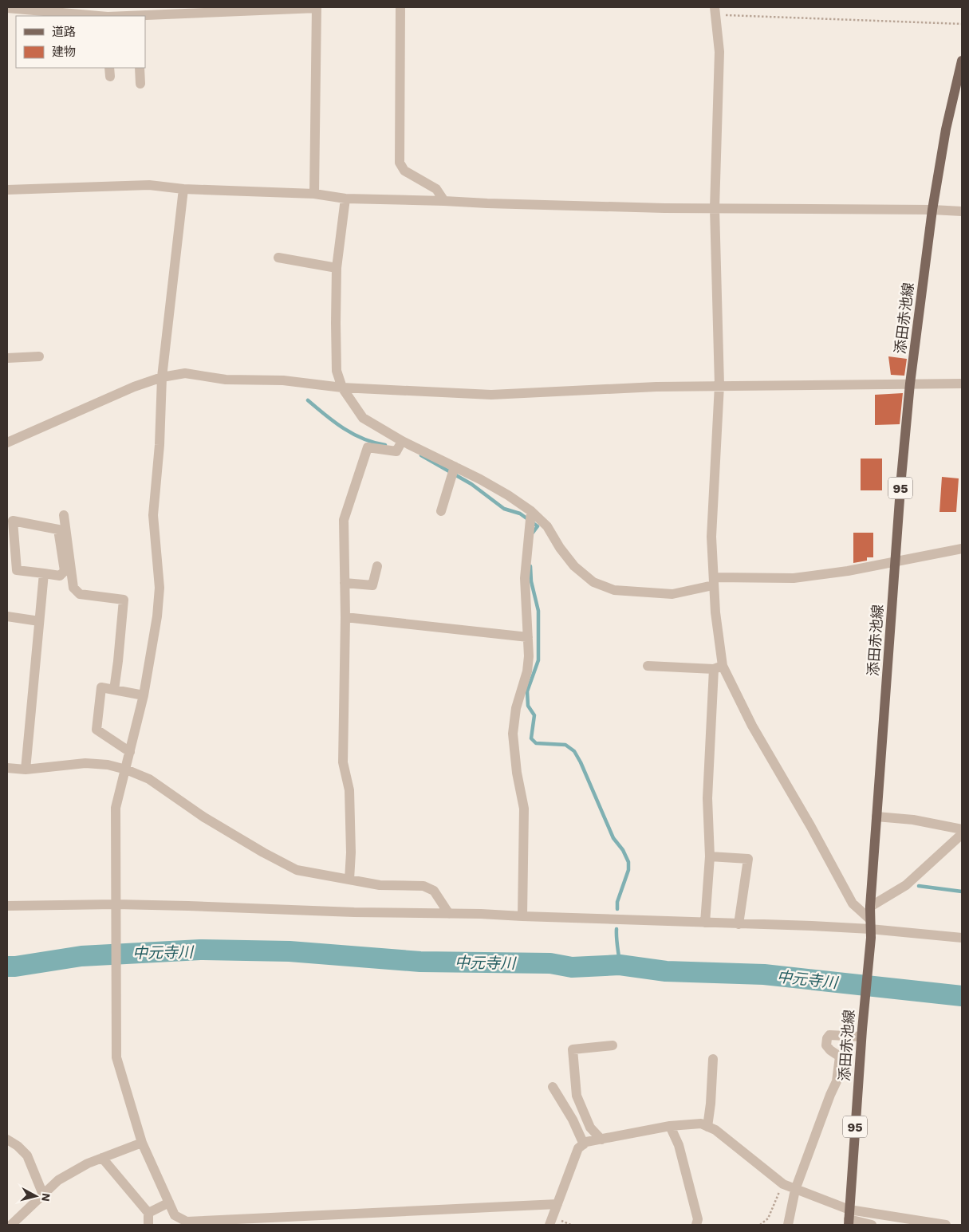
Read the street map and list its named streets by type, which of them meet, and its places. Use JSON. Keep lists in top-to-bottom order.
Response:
{
  "streets": {
    "main road": ["添田赤池線", "95"]
  },
  "water": ["中元寺川"],
  "legend": ["道路", "建物"],
  "north": "right"
}
